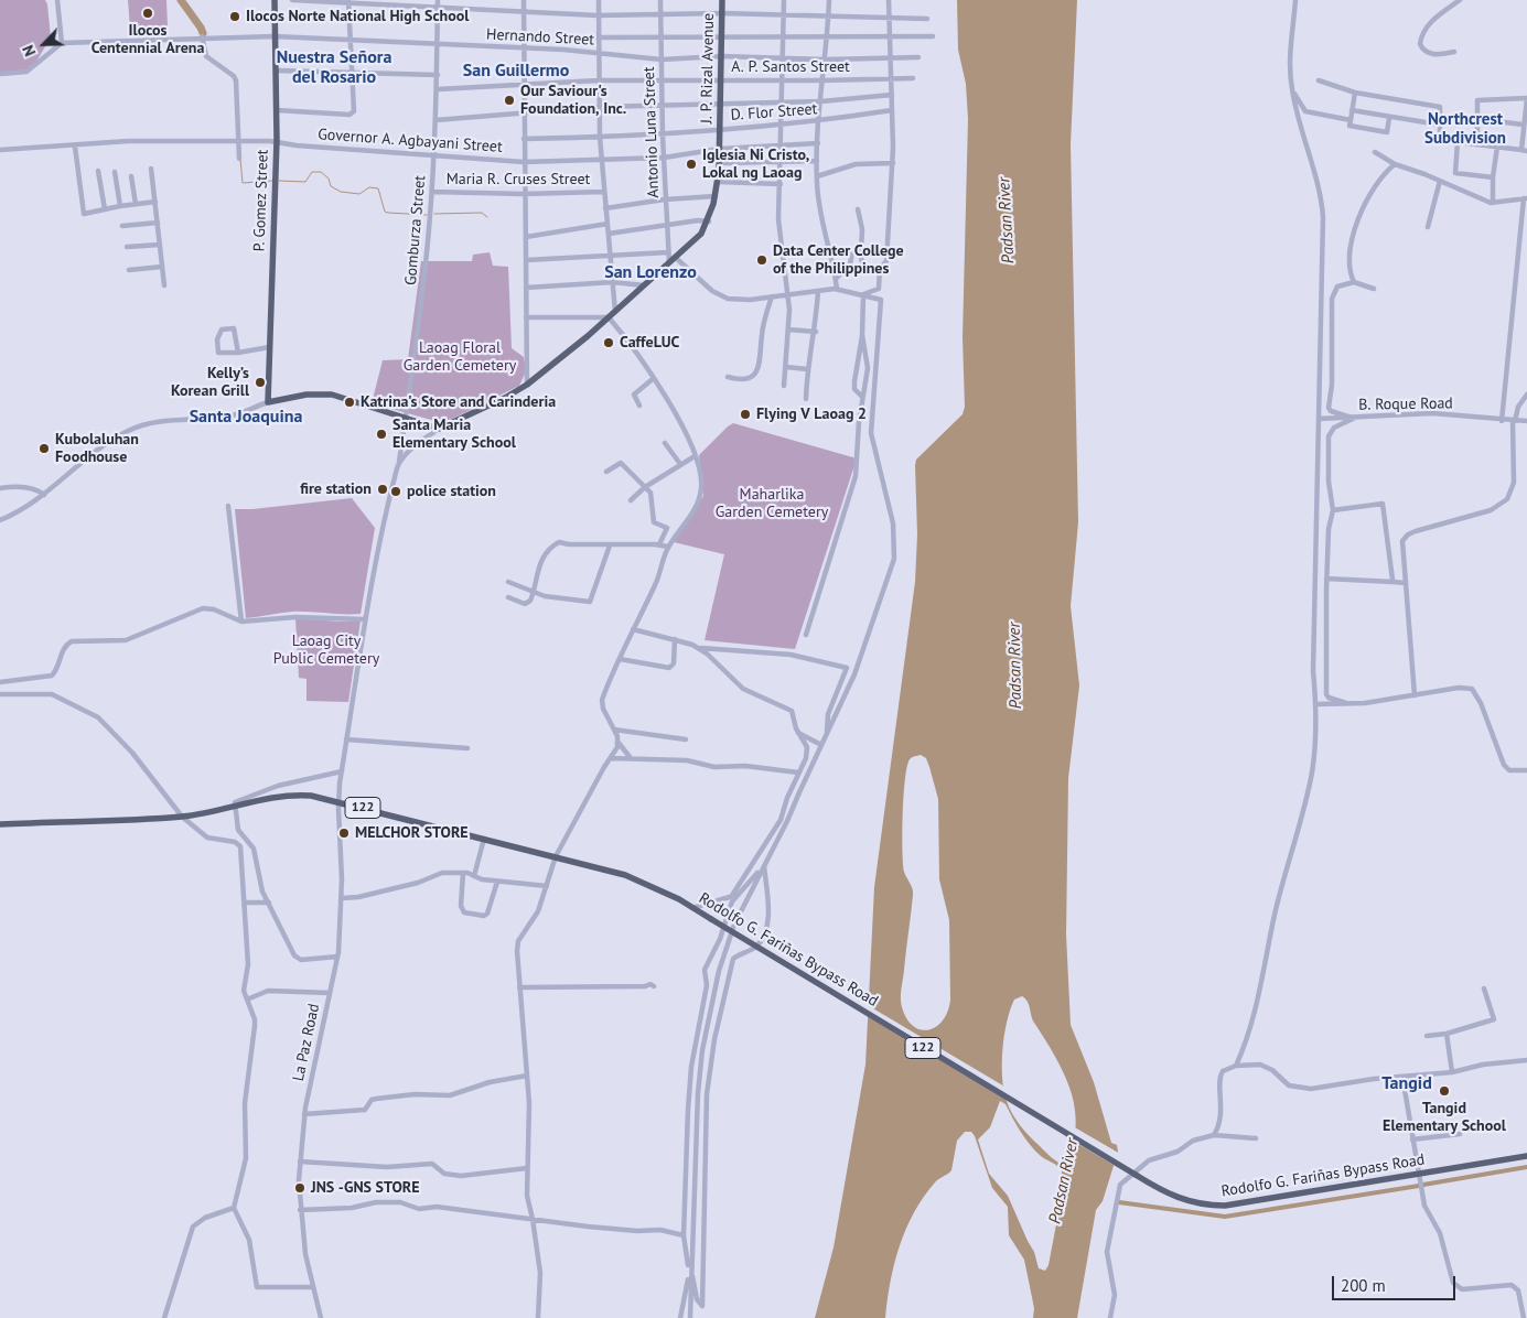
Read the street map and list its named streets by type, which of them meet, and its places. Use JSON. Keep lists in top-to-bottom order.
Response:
{
  "streets": {
    "main road": [
      "J. P. Rizal Avenue",
      "P. Gomez Street",
      "122",
      "Rodolfo G. Fariñas Bypass Road"
    ],
    "street": [
      "Hernando Street",
      "A. P. Santos Street",
      "D. Flor Street",
      "Antonio Luna Street",
      "Governor A. Agbayani Street",
      "Maria R. Cruses Street",
      "Gomburza Street",
      "B. Roque Road",
      "La Paz Road"
    ]
  },
  "crossings": [
    ["Hernando Street", "J. P. Rizal Avenue"],
    ["Hernando Street", "Antonio Luna Street"],
    ["Hernando Street", "P. Gomez Street"],
    ["Hernando Street", "Gomburza Street"],
    ["A. P. Santos Street", "J. P. Rizal Avenue"],
    ["A. P. Santos Street", "Antonio Luna Street"],
    ["A. P. Santos Street", "Gomburza Street"],
    ["J. P. Rizal Avenue", "D. Flor Street"],
    ["J. P. Rizal Avenue", "Antonio Luna Street"],
    ["J. P. Rizal Avenue", "Governor A. Agbayani Street"],
    ["D. Flor Street", "Antonio Luna Street"],
    ["Antonio Luna Street", "Governor A. Agbayani Street"],
    ["Governor A. Agbayani Street", "P. Gomez Street"],
    ["Governor A. Agbayani Street", "Gomburza Street"],
    ["Maria R. Cruses Street", "Gomburza Street"],
    ["Gomburza Street", "La Paz Road"],
    ["Rodolfo G. Fariñas Bypass Road", "La Paz Road"]
  ],
  "districts": [
    "Nuestra Señora del Rosario",
    "San Guillermo",
    "Northcrest Subdivision",
    "San Lorenzo",
    "Santa Joaquina",
    "Tangid"
  ],
  "water": ["Padsan River"],
  "parks": ["Laoag Floral Garden Cemetery", "Maharlika Garden Cemetery", "Laoag City Public Cemetery"],
  "places": [
    "Ilocos Centennial Arena",
    "Ilocos Norte National High School",
    "Our Saviour's Foundation, Inc.",
    "Iglesia Ni Cristo, Lokal ng Laoag",
    "Data Center College of the Philippines",
    "CaffeLUC",
    "Kelly’s Korean Grill",
    "Katrina's Store and Carinderia",
    "Flying V Laoag 2",
    "Santa Maria Elementary School",
    "Kubolaluhan Foodhouse",
    "fire station",
    "police station",
    "MELCHOR STORE",
    "Tangid Elementary School",
    "JNS -GNS STORE"
  ],
  "scale_bar": "200 m",
  "north": "bottom left"
}
